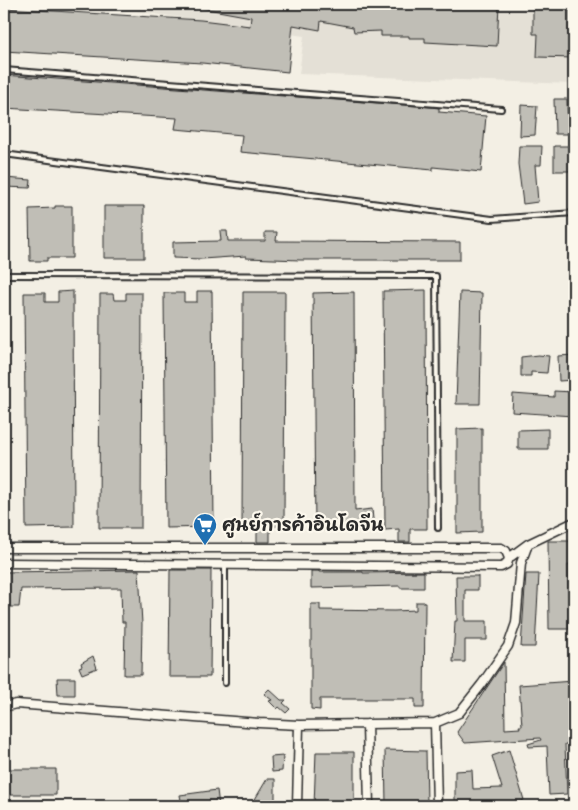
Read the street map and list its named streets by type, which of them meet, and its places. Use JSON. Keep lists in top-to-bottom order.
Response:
{
  "places": {
    "supermarket": ["ศูนย์การค้าอินโดจีน"]
  }
}
